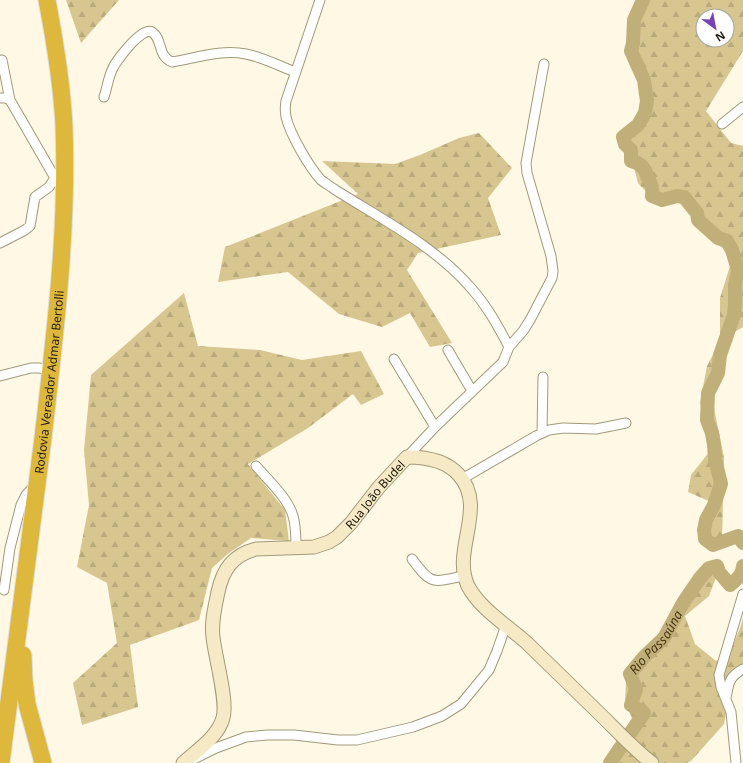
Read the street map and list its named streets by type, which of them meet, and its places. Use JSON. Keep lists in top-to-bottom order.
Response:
{
  "streets": {
    "highway": ["Rodovia Vereador Admar Bertolli"],
    "street": ["Rua João Budel"]
  },
  "water": ["Rio Passaúna"],
  "north": "bottom right"
}
